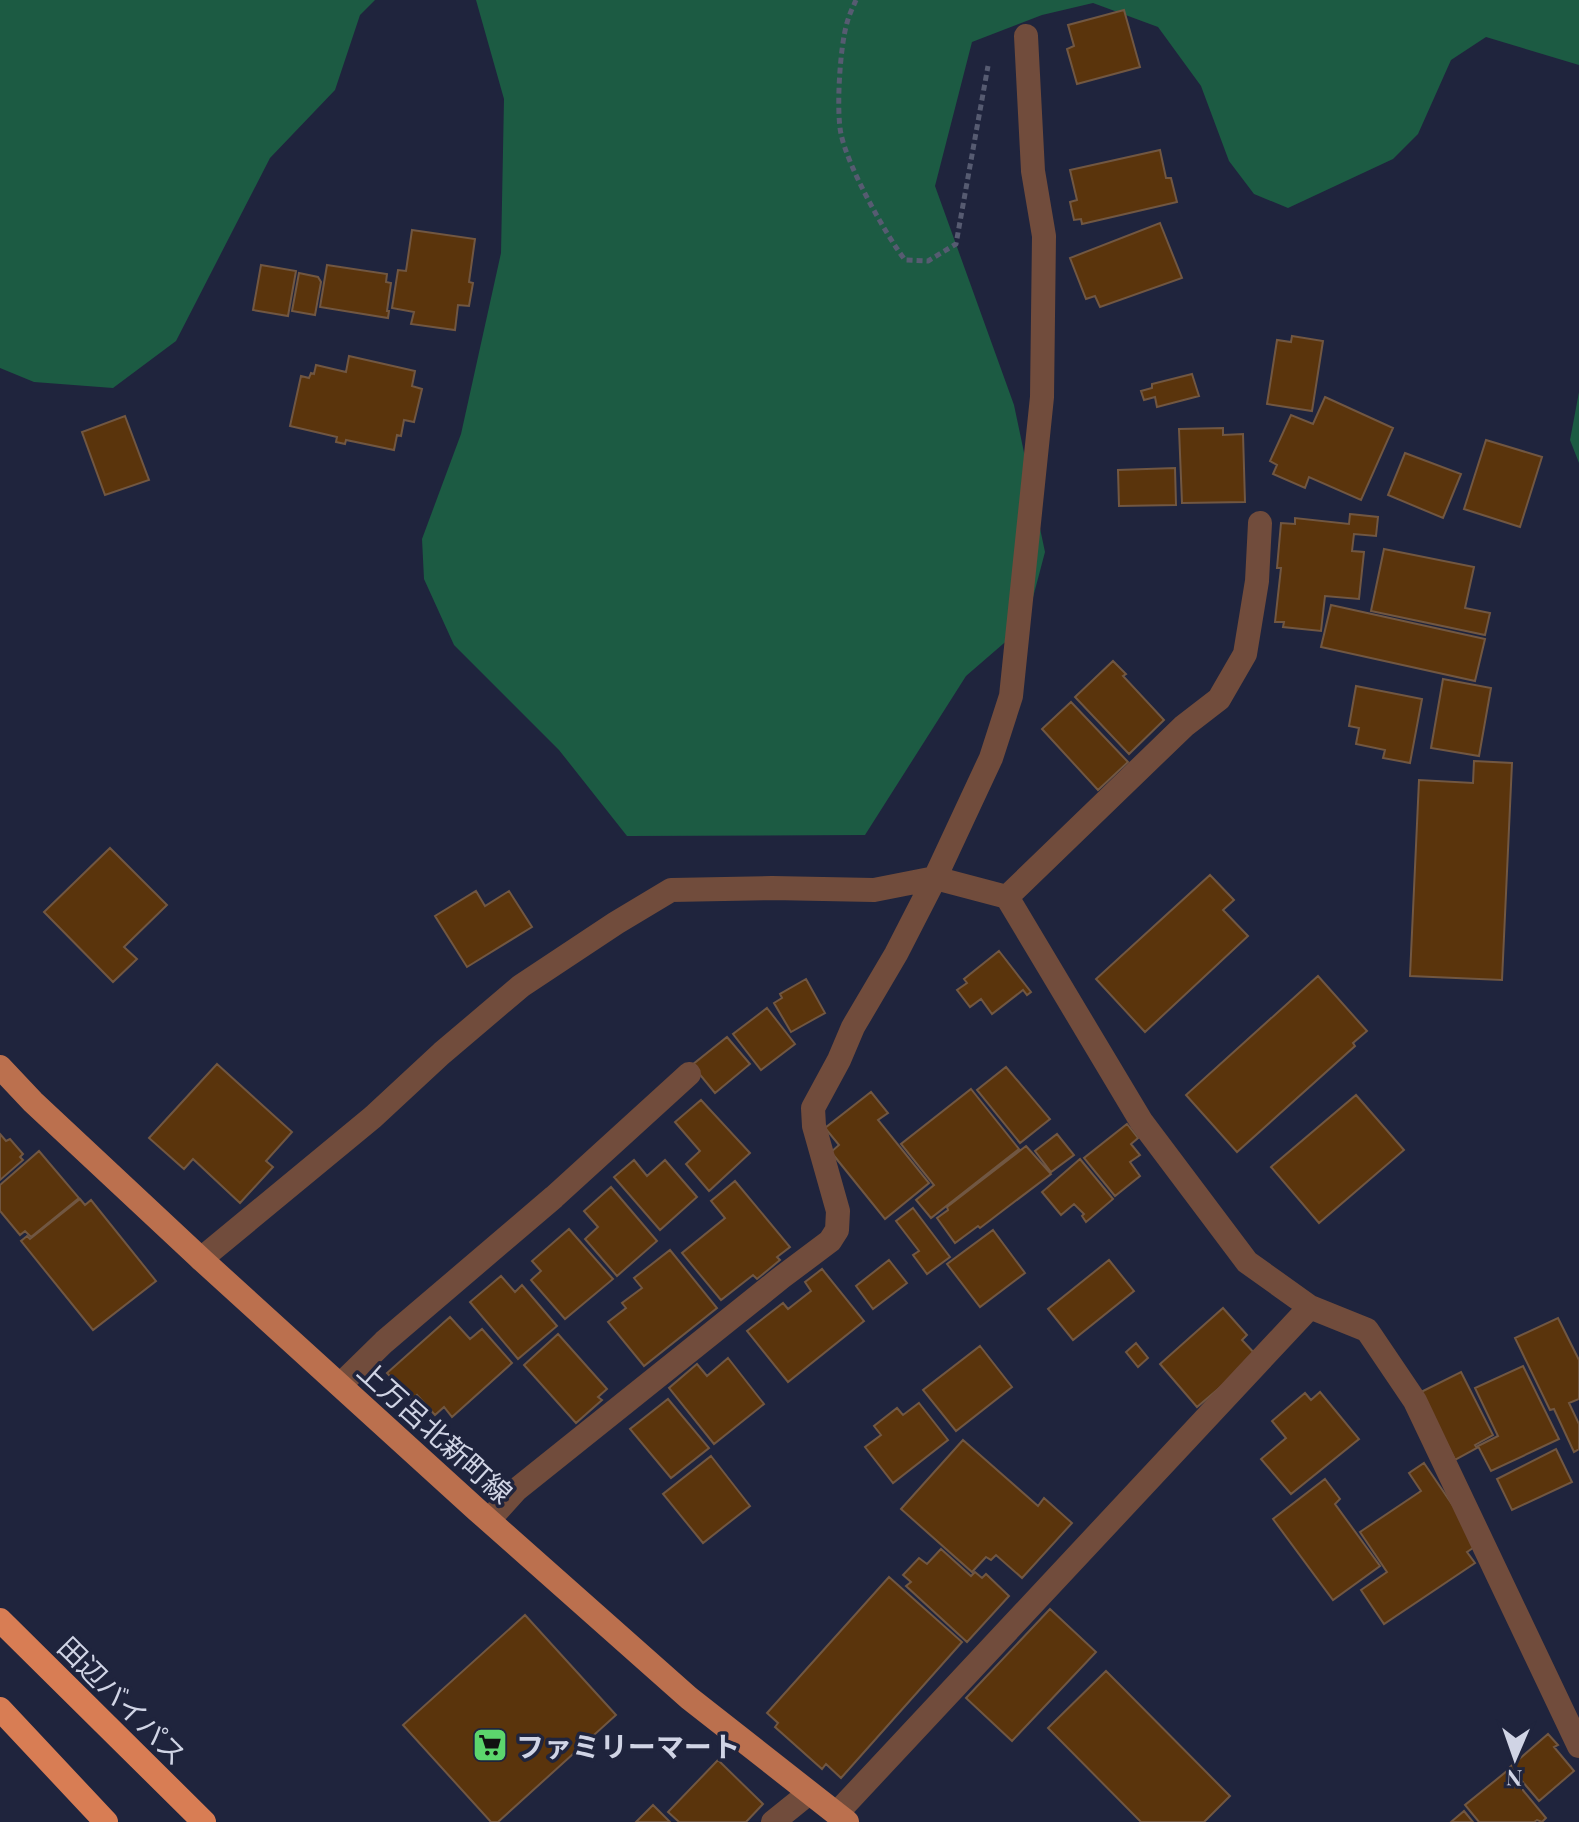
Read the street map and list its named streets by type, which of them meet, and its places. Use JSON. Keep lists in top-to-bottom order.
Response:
{
  "streets": {
    "highway": ["田辺バイパス"],
    "main road": ["上万呂北新町線"]
  },
  "places": {
    "supermarket": ["ファミリーマート"]
  },
  "north": "bottom"
}
